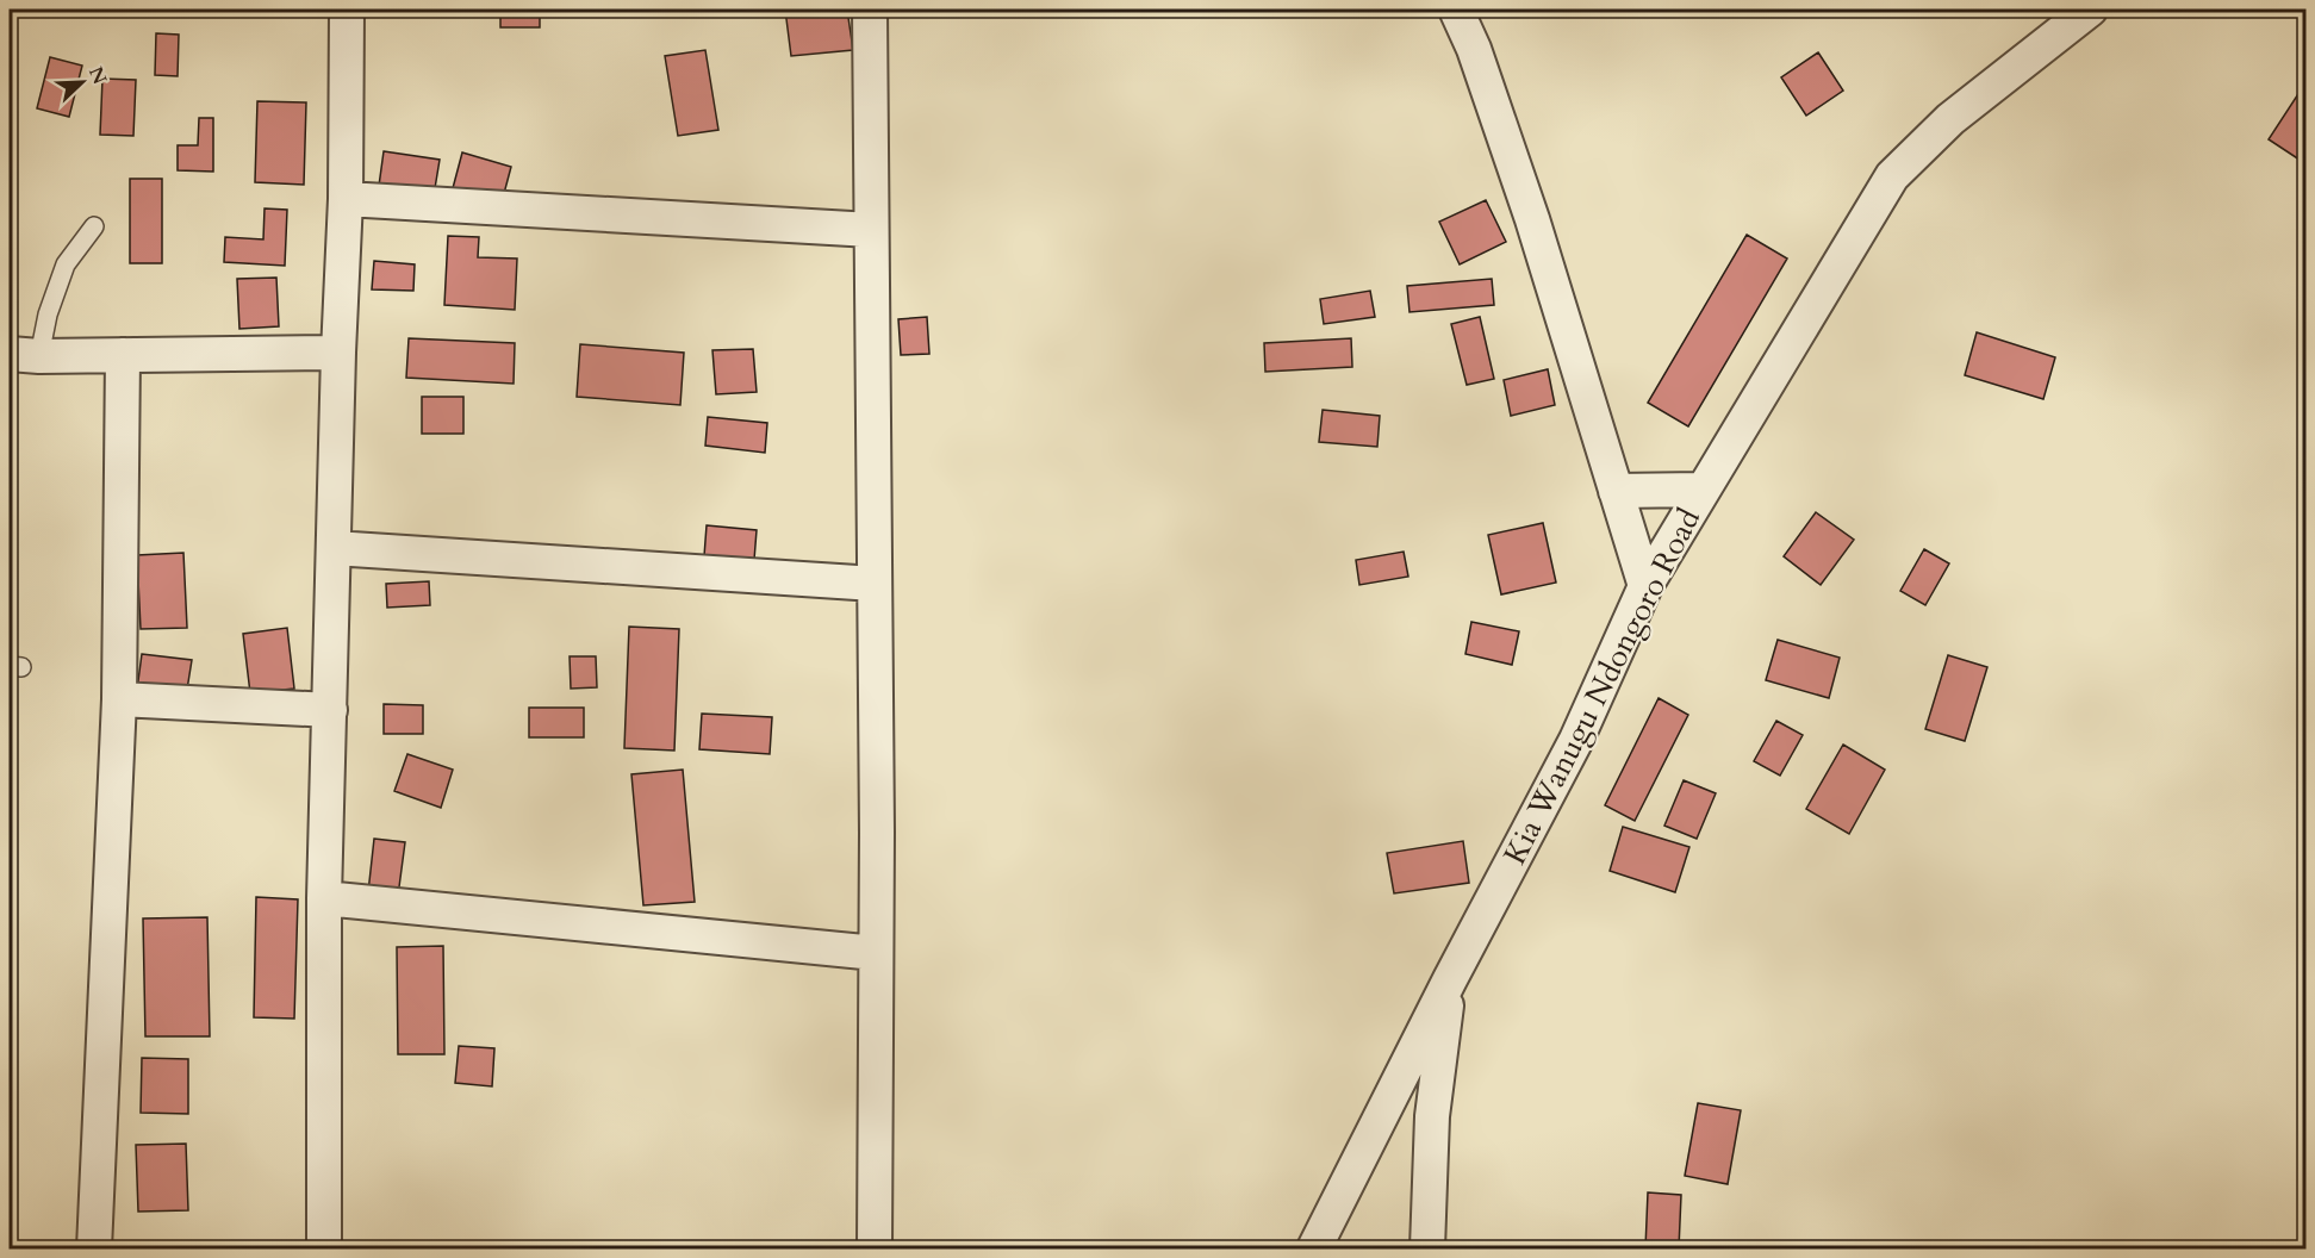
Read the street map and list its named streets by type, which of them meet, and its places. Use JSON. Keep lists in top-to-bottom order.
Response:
{
  "streets": {
    "street": ["Kia Wanugu Ndongoro Road"]
  },
  "north": "top right"
}
